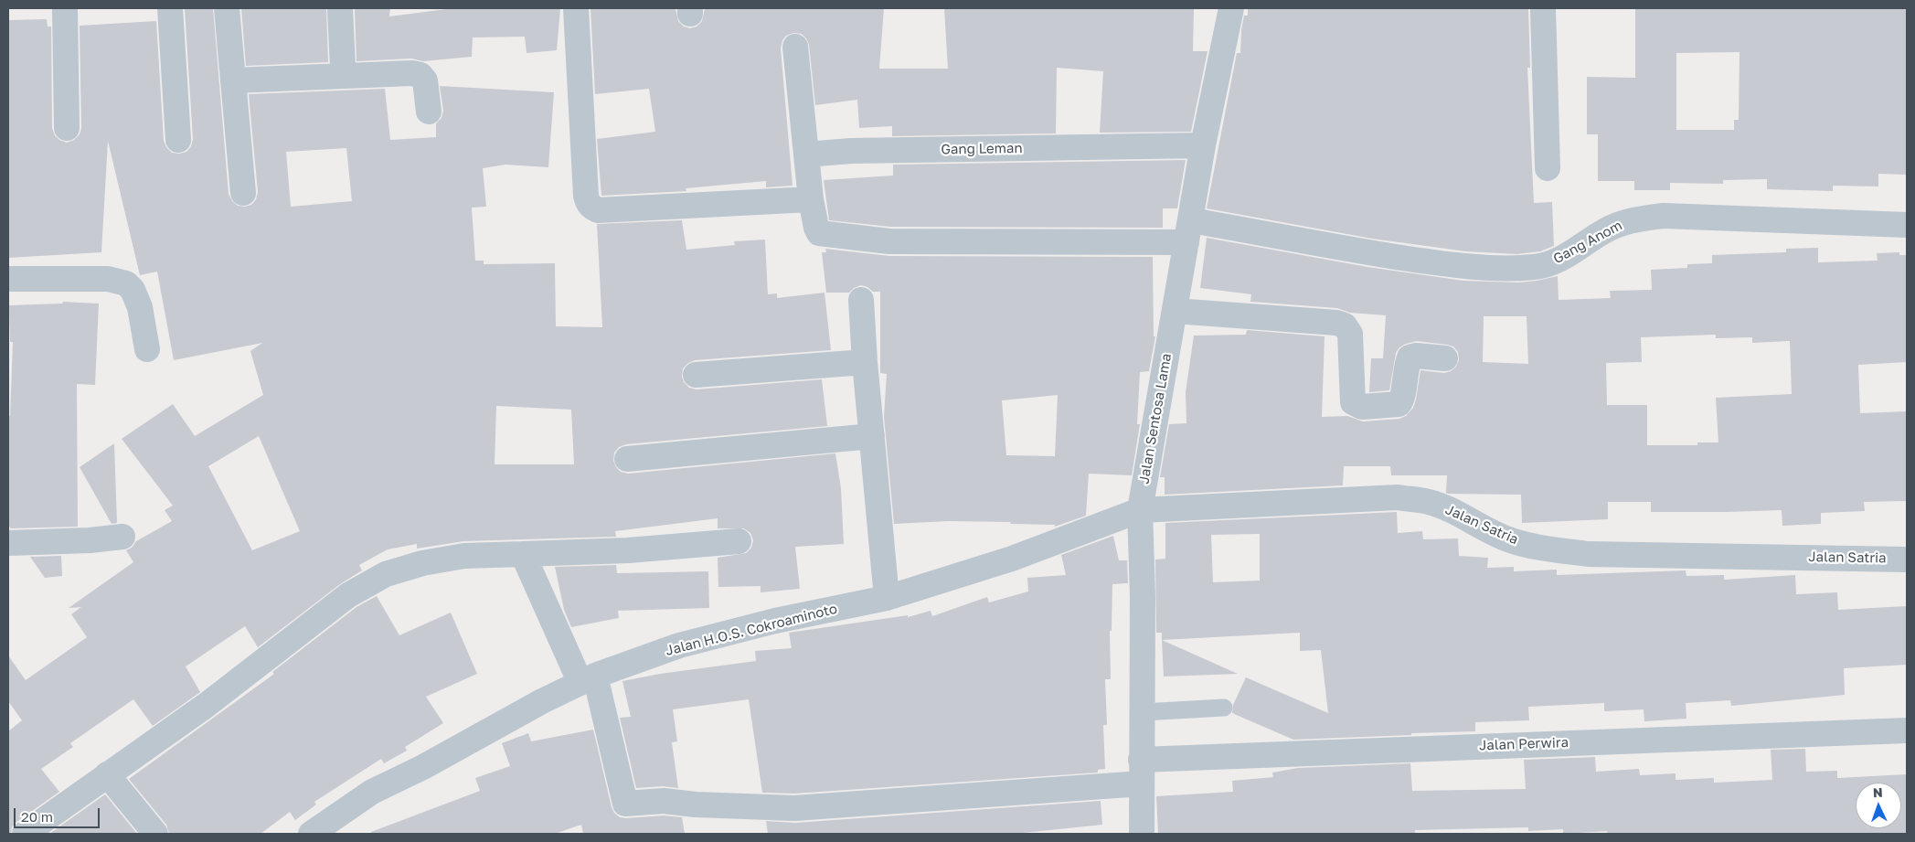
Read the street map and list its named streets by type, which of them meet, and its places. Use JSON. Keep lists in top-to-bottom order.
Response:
{
  "streets": {
    "street": [
      "Gang Leman",
      "Gang Anom",
      "Jalan Sentosa Lama",
      "Jalan Satria",
      "Jalan H.O.S. Cokroaminoto",
      "Jalan Perwira"
    ]
  },
  "crossings": [
    ["Gang Leman", "Jalan Sentosa Lama"],
    ["Gang Anom", "Jalan Sentosa Lama"],
    ["Jalan Sentosa Lama", "Jalan Satria"],
    ["Jalan Sentosa Lama", "Jalan H.O.S. Cokroaminoto"],
    ["Jalan Sentosa Lama", "Jalan Perwira"],
    ["Jalan Satria", "Jalan H.O.S. Cokroaminoto"],
    ["Jalan H.O.S. Cokroaminoto", "Jalan Perwira"]
  ],
  "scale_bar": "20 m",
  "north": "top"
}
